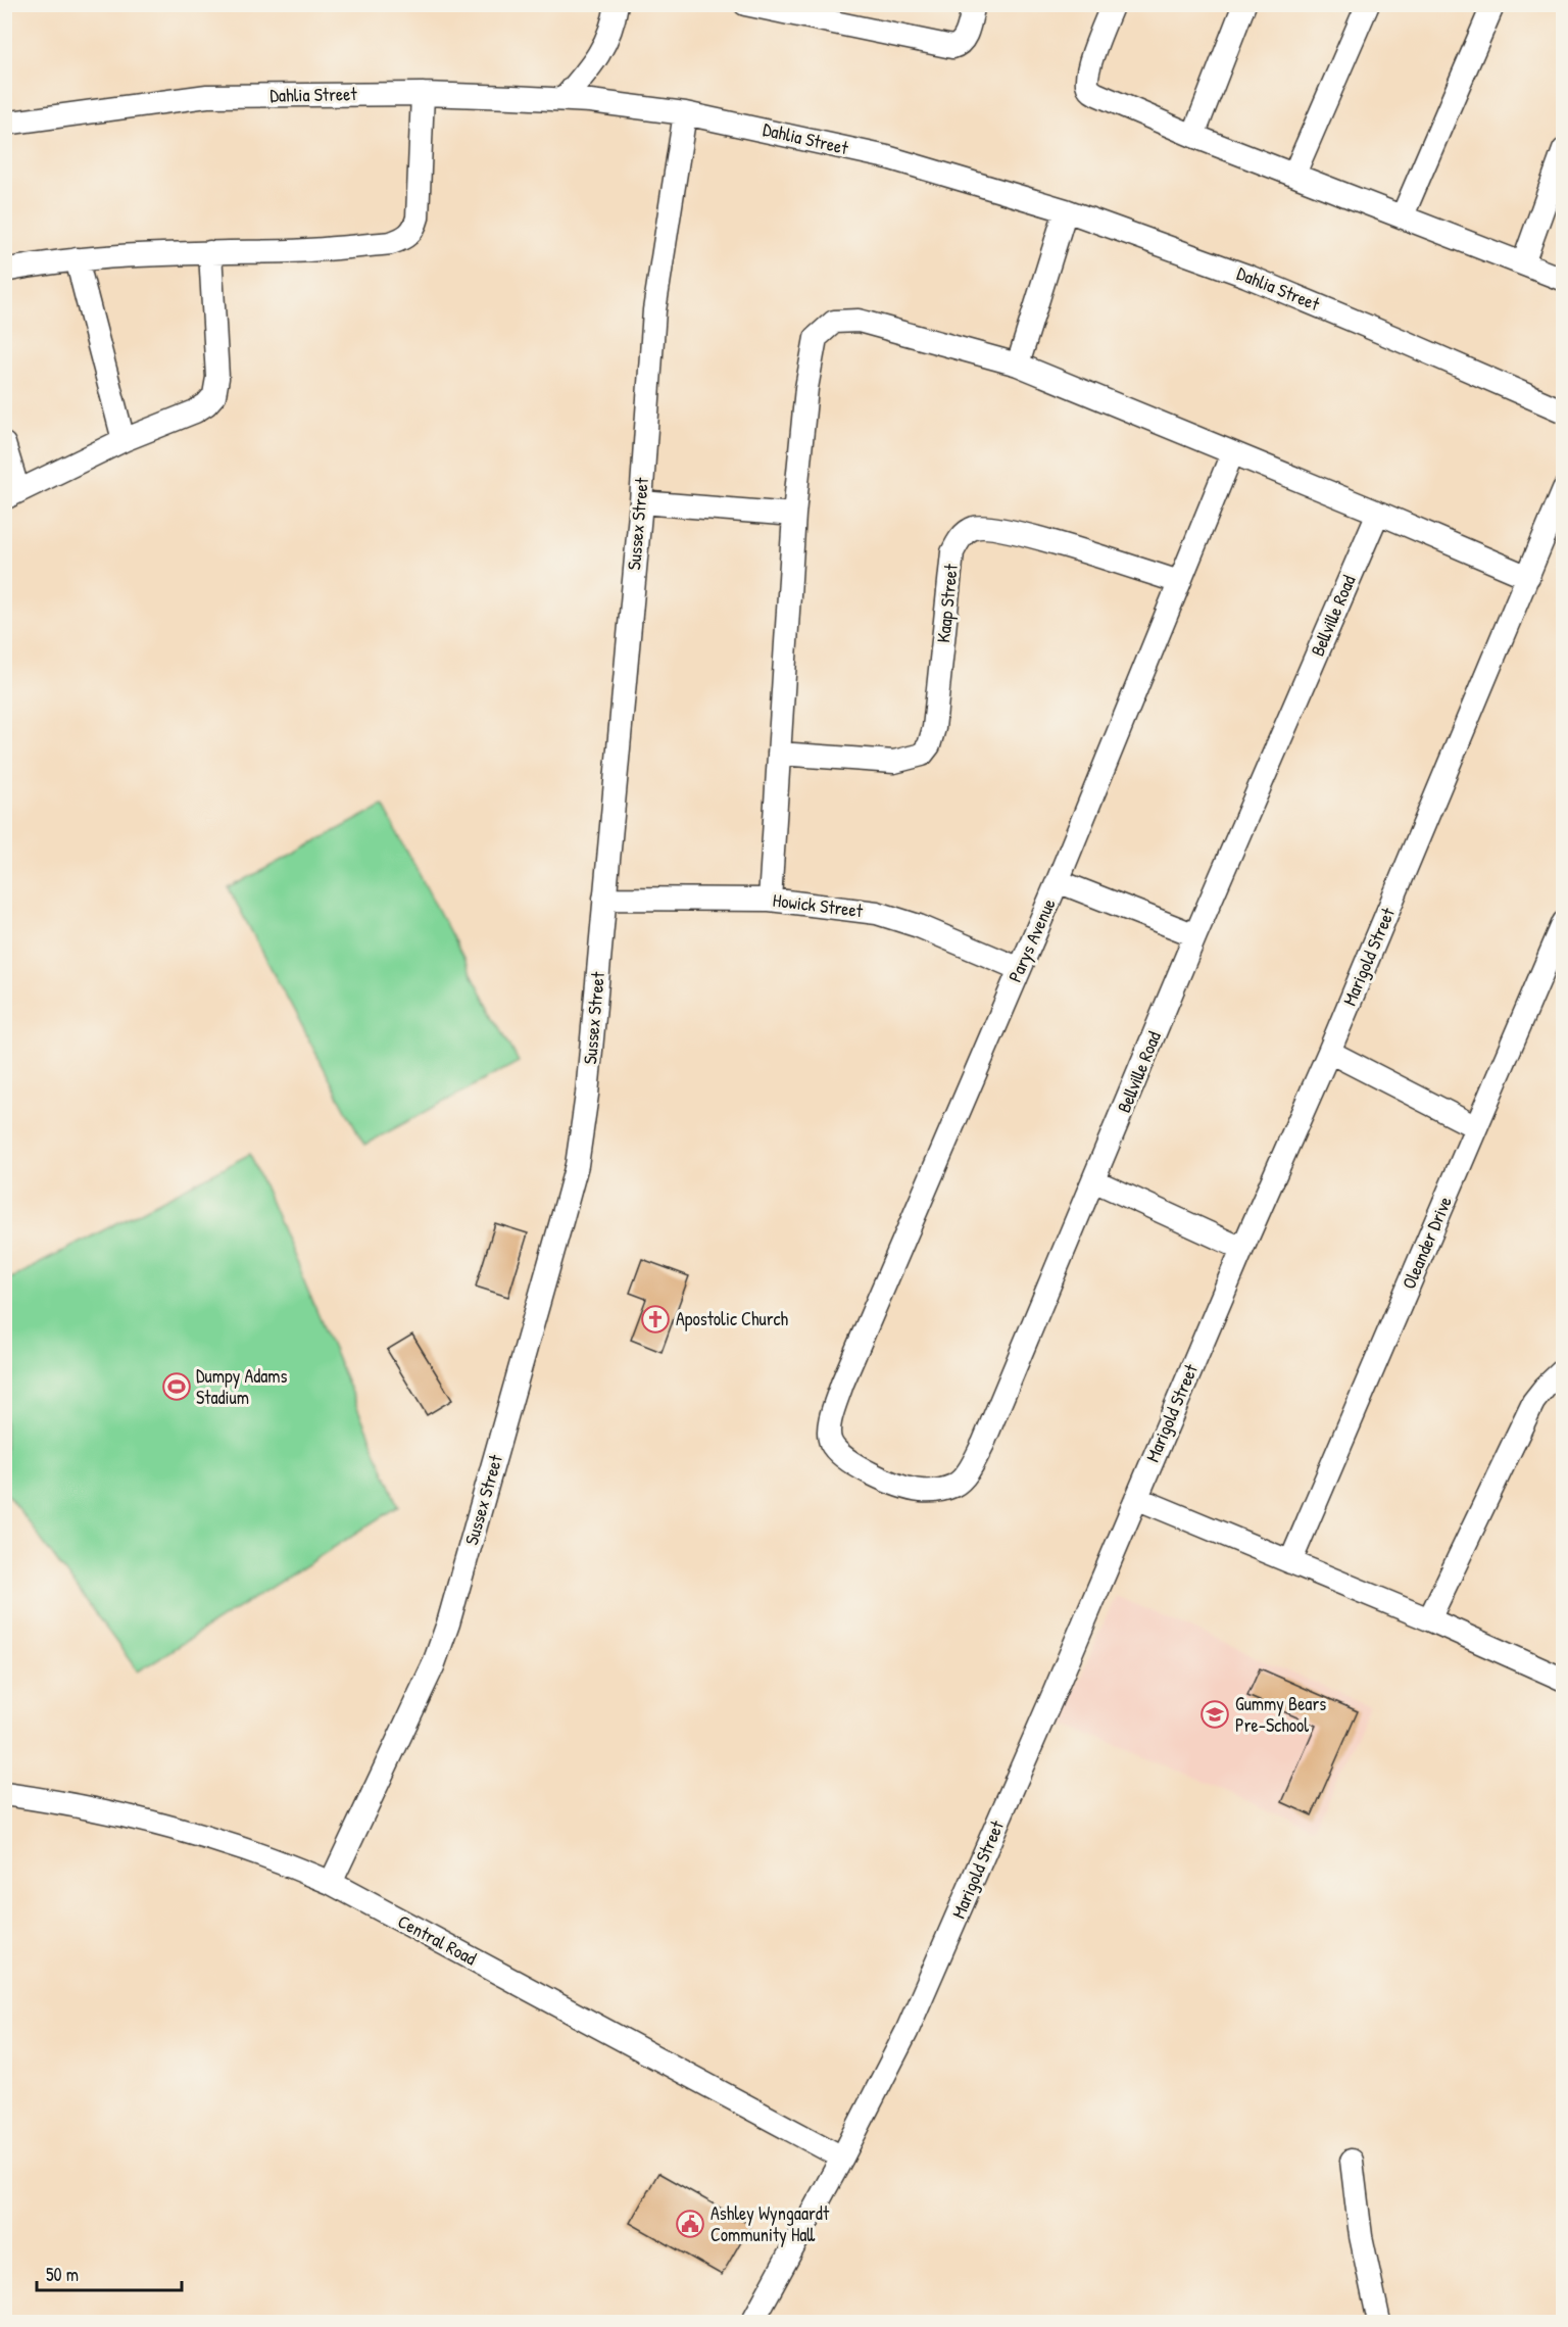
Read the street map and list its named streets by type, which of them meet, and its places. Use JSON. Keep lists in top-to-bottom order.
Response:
{
  "streets": {
    "street": [
      "Dahlia Street",
      "Sussex Street",
      "Kaap Street",
      "Bellville Road",
      "Howick Street",
      "Parys Avenue",
      "Marigold Street",
      "Oleander Drive",
      "Central Road"
    ]
  },
  "crossings": [
    ["Dahlia Street", "Sussex Street"],
    ["Sussex Street", "Howick Street"],
    ["Sussex Street", "Central Road"],
    ["Kaap Street", "Parys Avenue"],
    ["Bellville Road", "Parys Avenue"],
    ["Howick Street", "Parys Avenue"],
    ["Marigold Street", "Central Road"]
  ],
  "places": {
    "church": ["Apostolic Church"],
    "sports": ["Dumpy Adams Stadium"],
    "school or university": ["Gummy Bears Pre-School"],
    "public building": ["Ashley Wyngaardt Community Hall"]
  },
  "scale_bar": "50 m"
}
